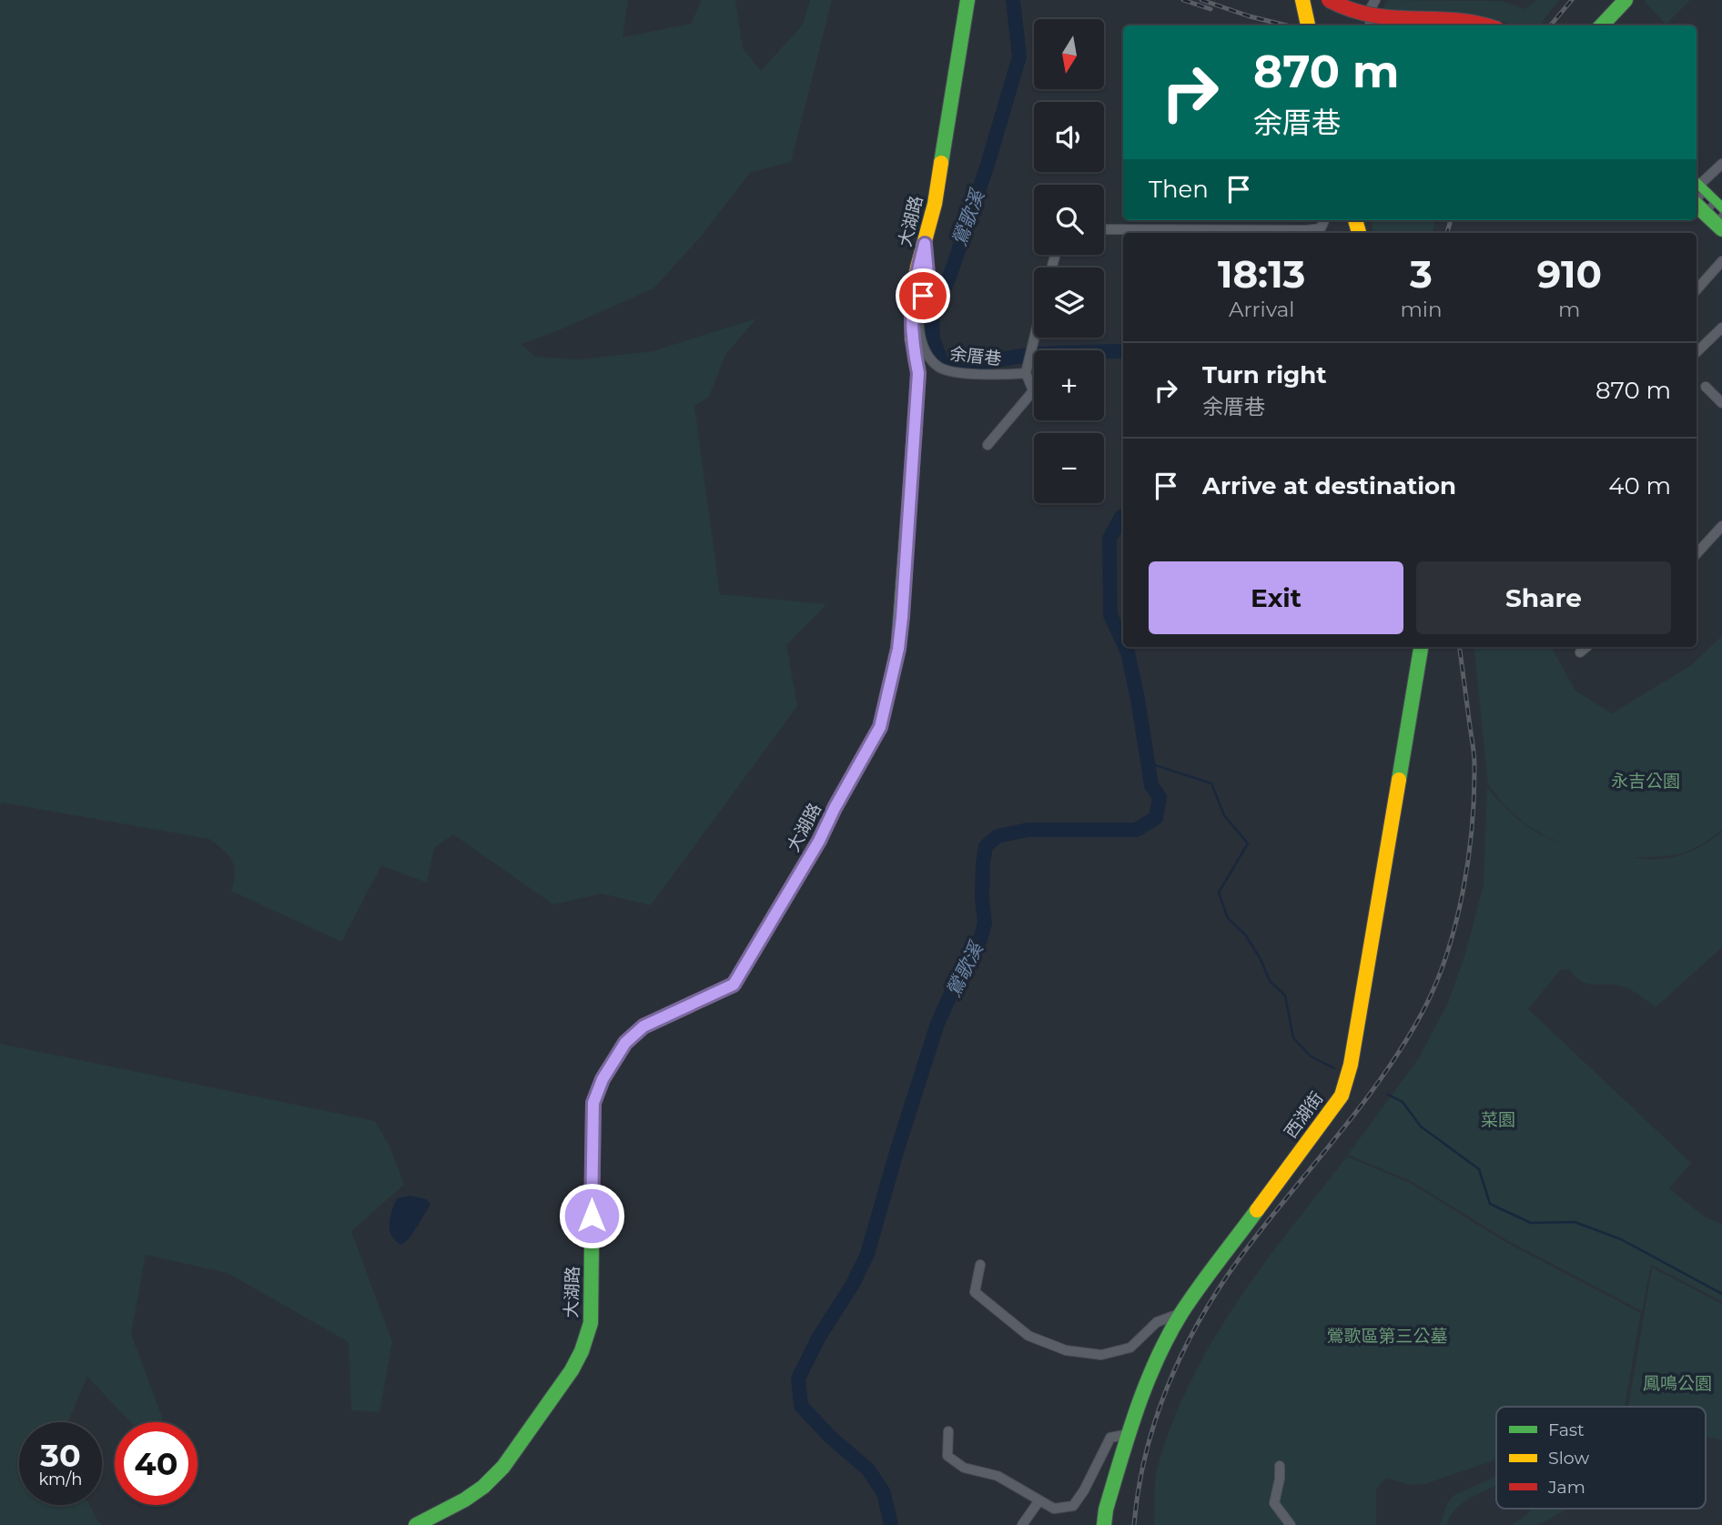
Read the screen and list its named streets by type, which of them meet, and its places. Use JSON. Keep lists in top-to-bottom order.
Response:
{
  "streets": {
    "street": ["大湖路", "余厝巷", "西湖街"]
  },
  "crossings": [
    ["大湖路", "余厝巷"]
  ],
  "water": ["鶯歌溪"],
  "parks": [
    "永吉公園",
    "菜園",
    "鶯歌區第三公墓",
    "鳳鳴公園"
  ],
  "legend": ["Fast", "Slow", "Jam"],
  "north": "bottom",
  "page": {
    "map_buttons": ["+", "−"],
    "turn": ["870 m", "余厝巷"],
    "then": "Then",
    "eta": [
      "18:13",
      "Arrival",
      "3",
      "min",
      "910",
      "m"
    ],
    "list": [
      {
        "name": "Turn right",
        "note": "余厝巷",
        "value": "870 m"
      },
      {
        "name": "Arrive at destination",
        "value": "40 m"
      }
    ],
    "buttons": ["Exit", "Share"],
    "speed": "30 km/h",
    "limit": "40"
  }
}
